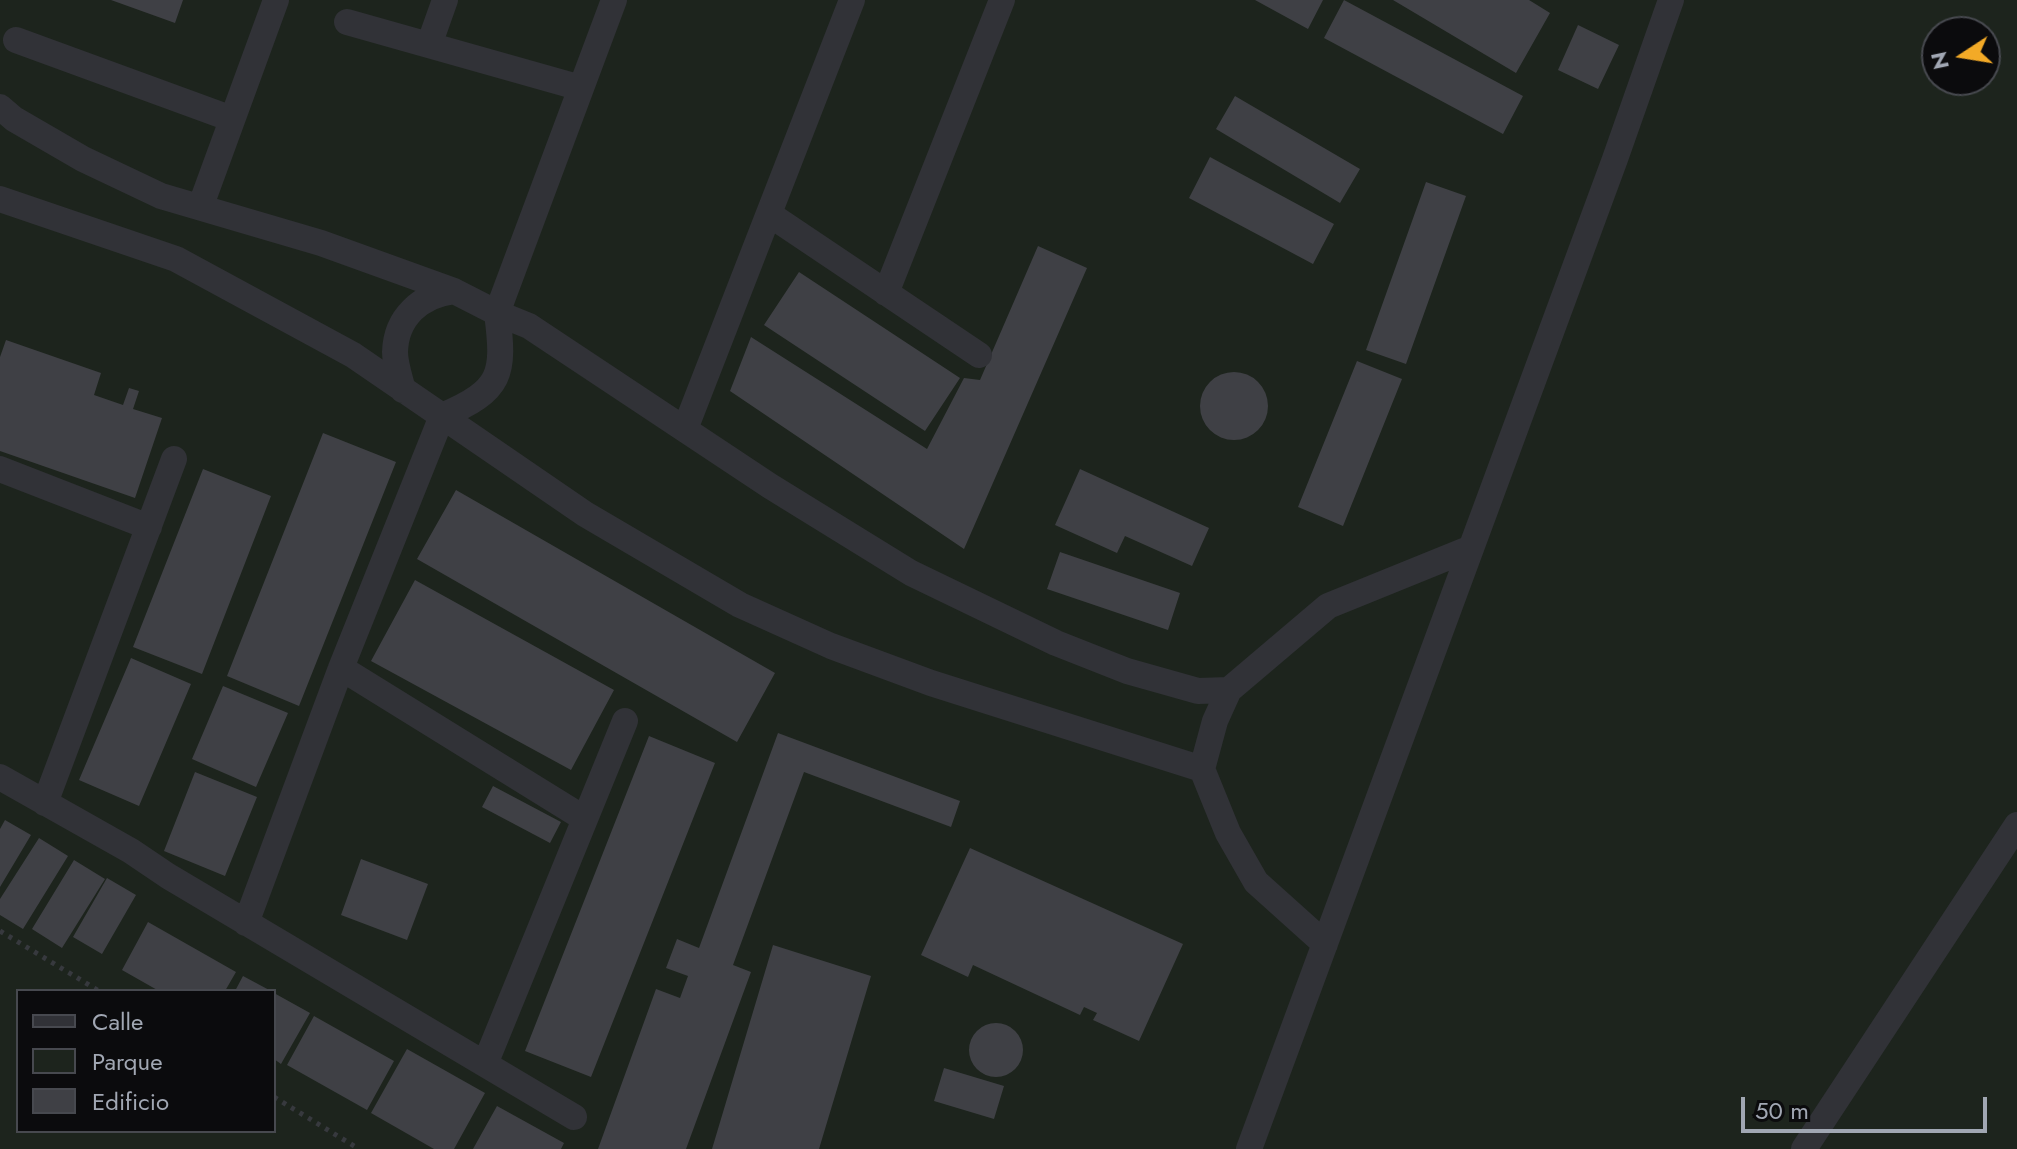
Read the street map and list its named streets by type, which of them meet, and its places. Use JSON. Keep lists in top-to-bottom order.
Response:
{
  "legend": ["Calle", "Parque", "Edificio"],
  "scale_bar": "50 m",
  "north": "left"
}
